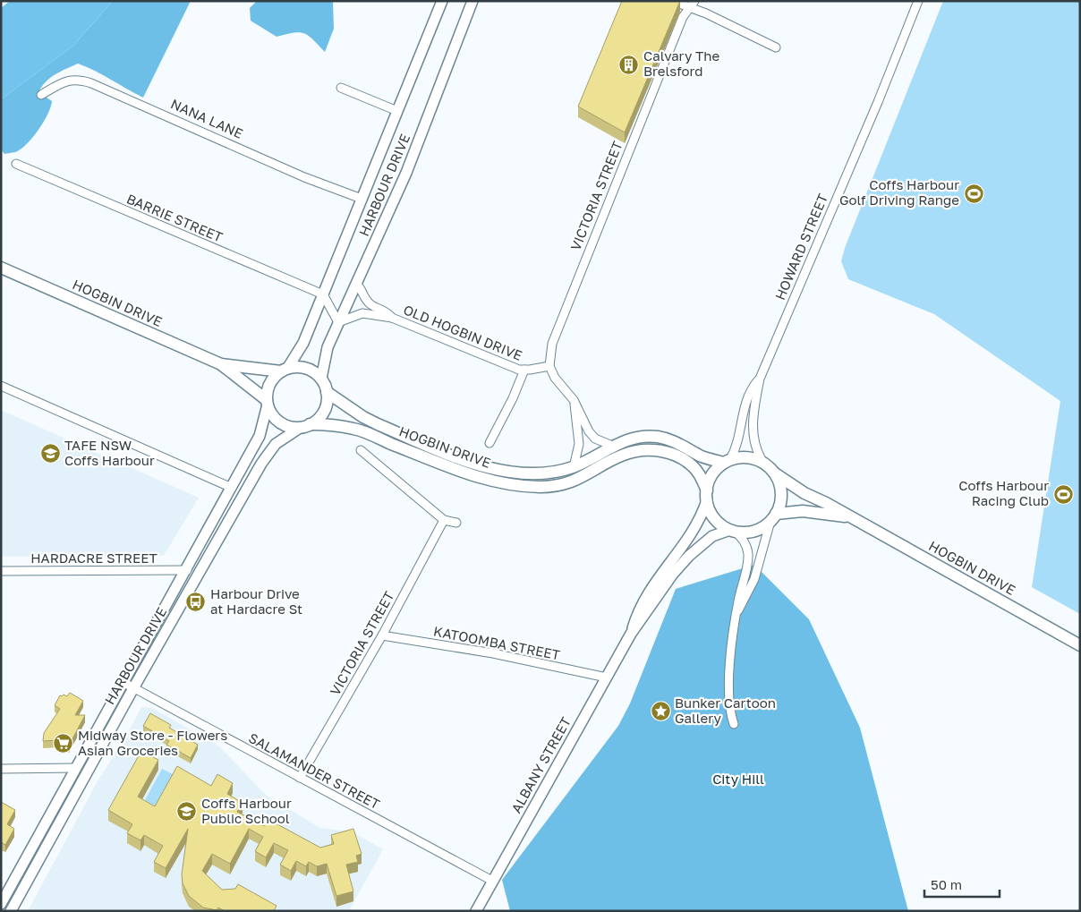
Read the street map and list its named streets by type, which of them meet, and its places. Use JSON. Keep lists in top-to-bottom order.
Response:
{
  "streets": {
    "main road": ["HOGBIN DRIVE"],
    "street": [
      "NANA LANE",
      "HARBOUR DRIVE",
      "VICTORIA STREET",
      "BARRIE STREET",
      "HOWARD STREET",
      "OLD HOGBIN DRIVE",
      "HARDACRE STREET",
      "KATOOMBA STREET",
      "ALBANY STREET",
      "SALAMANDER STREET"
    ]
  },
  "crossings": [
    ["NANA LANE", "HARBOUR DRIVE"],
    ["HARBOUR DRIVE", "BARRIE STREET"],
    ["HARBOUR DRIVE", "HOGBIN DRIVE"],
    ["HARBOUR DRIVE", "OLD HOGBIN DRIVE"],
    ["HARBOUR DRIVE", "HARDACRE STREET"],
    ["HARBOUR DRIVE", "SALAMANDER STREET"],
    ["VICTORIA STREET", "OLD HOGBIN DRIVE"],
    ["VICTORIA STREET", "KATOOMBA STREET"],
    ["VICTORIA STREET", "SALAMANDER STREET"],
    ["HOWARD STREET", "HOGBIN DRIVE"],
    ["HOWARD STREET", "ALBANY STREET"],
    ["HOGBIN DRIVE", "ALBANY STREET"],
    ["KATOOMBA STREET", "ALBANY STREET"],
    ["ALBANY STREET", "SALAMANDER STREET"]
  ],
  "parks": ["City Hill"],
  "places": {
    "building": ["Calvary The Brelsford"],
    "sports": ["Coffs Harbour Golf Driving Range", "Coffs Harbour Racing Club"],
    "school or university": ["TAFE NSW Coffs Harbour", "Coffs Harbour Public School"],
    "bus stop": ["Harbour Drive at Hardacre St"],
    "place": ["Bunker Cartoon Gallery"],
    "supermarket": ["Midway Store - Flowers Asian Groceries"]
  },
  "scale_bar": "50 m"
}
